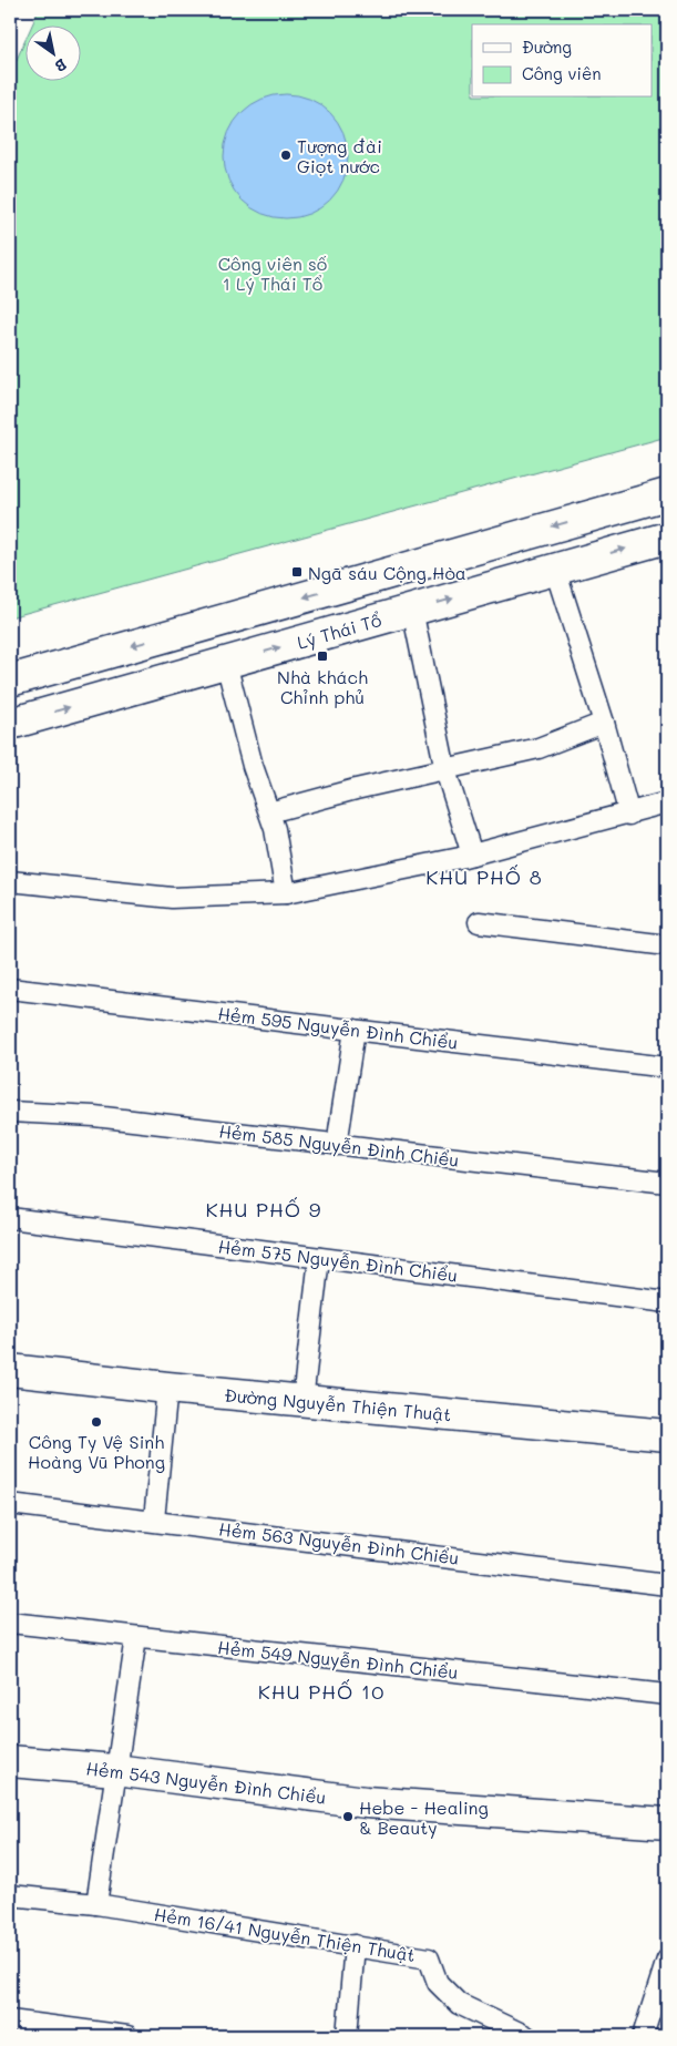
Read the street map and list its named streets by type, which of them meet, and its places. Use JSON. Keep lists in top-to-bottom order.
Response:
{
  "streets": {
    "main road": ["Lý Thái Tổ", "Đường Nguyễn Thiện Thuật", "Hẻm 543 Nguyễn Ðình Chiểu"],
    "lane": [
      "Hẻm 595 Nguyễn Ðình Chiểu",
      "Hẻm 585 Nguyễn Ðình Chiểu",
      "Hẻm 575 Nguyễn Ðình Chiểu",
      "Hẻm 563 Nguyễn Ðình Chiểu",
      "Hẻm 549 Nguyễn Ðình Chiểu",
      "Hẻm 16/41 Nguyễn Thiện Thuật"
    ]
  },
  "districts": ["KHU PHỐ 8", "KHU PHỐ 9", "KHU PHỐ 10"],
  "parks": ["Công viên số 1 Lý Thái Tổ"],
  "places": {
    "other": ["Tượng đài Giọt nước", "Công Ty Vệ Sinh Hoàng Vũ Phong", "Hebe - Healing & Beauty"],
    "transit": ["Ngã sáu Cộng Hòa", "Nhà khách Chỉnh phủ"]
  },
  "legend": ["Đường", "Công viên"],
  "north": "bottom right"
}
